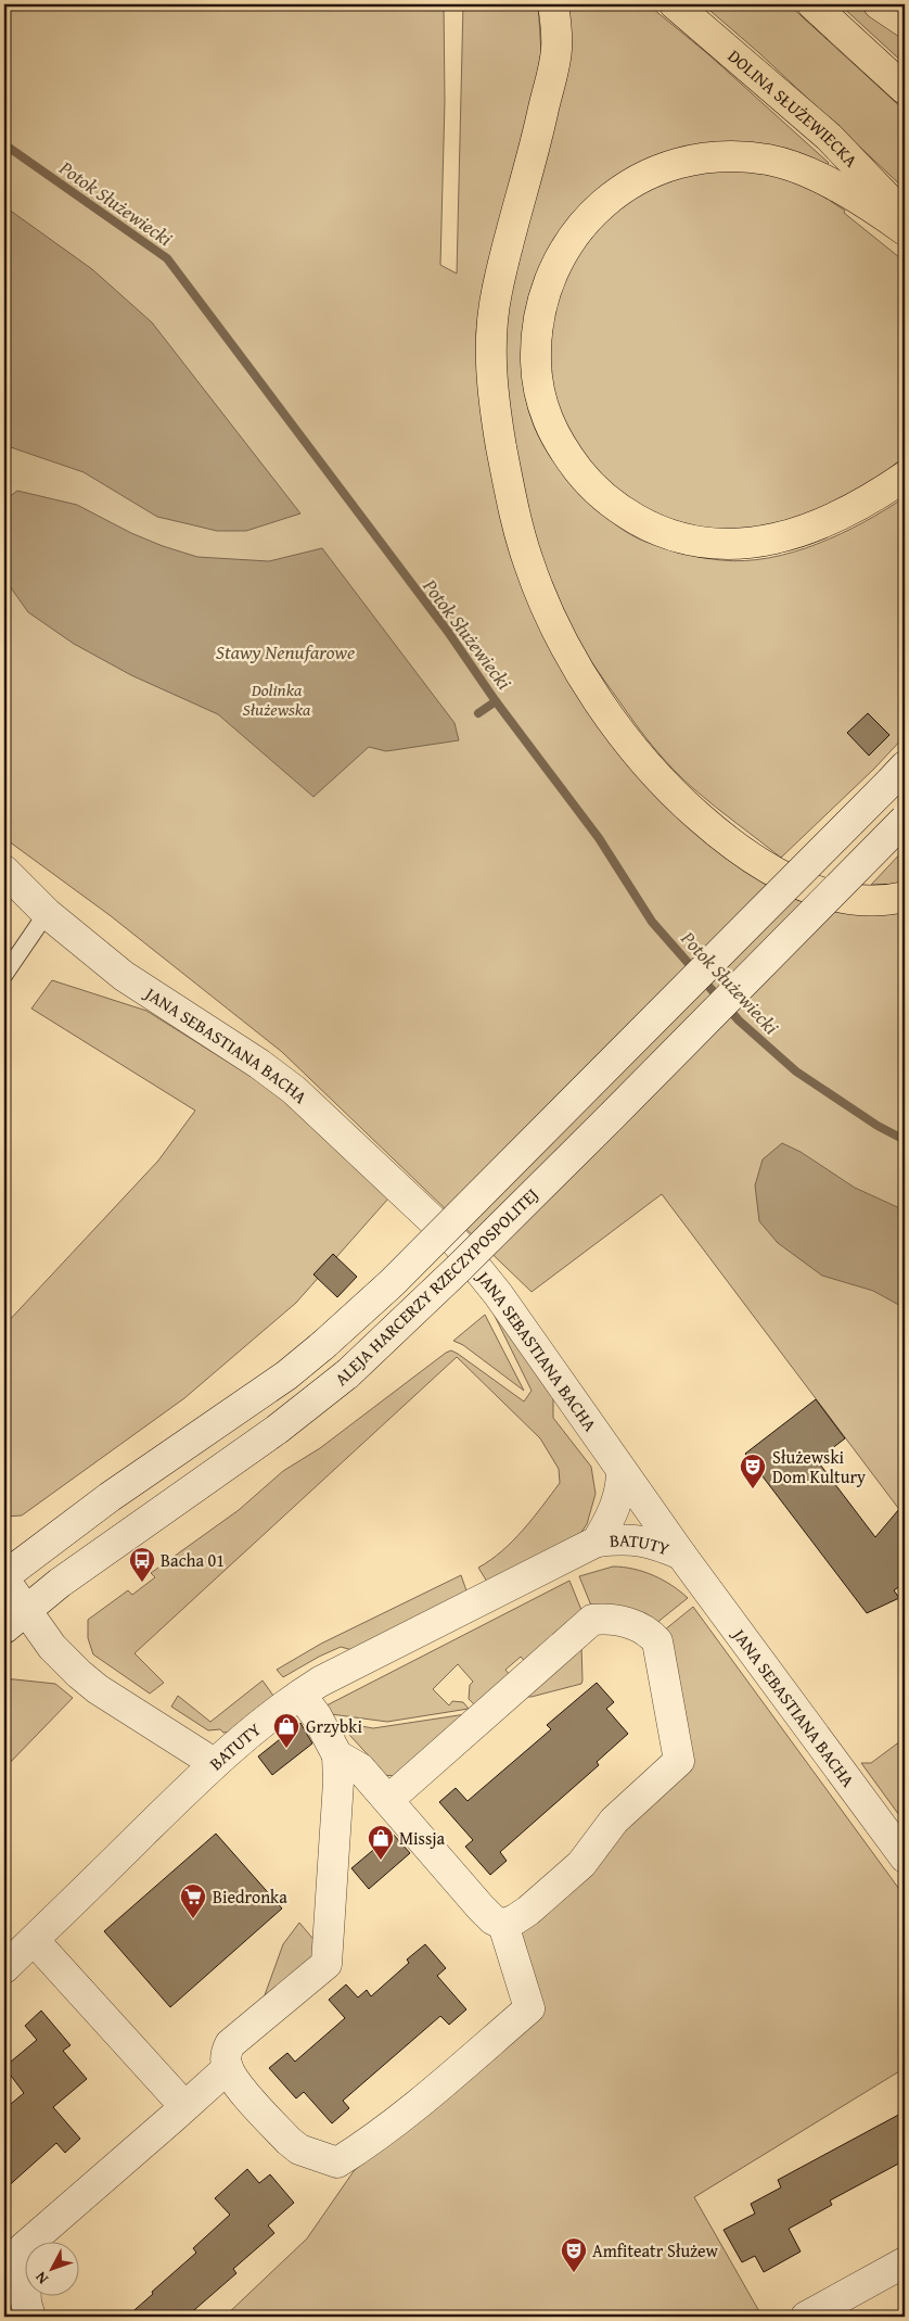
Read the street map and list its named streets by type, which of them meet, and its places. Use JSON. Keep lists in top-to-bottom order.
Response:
{
  "streets": {
    "main road": ["DOLINA SŁUŻEWIECKA"],
    "street": ["JANA SEBASTIANA BACHA", "ALEJA HARCERZY RZECZYPOSPOLITEJ", "BATUTY"]
  },
  "crossings": [
    ["JANA SEBASTIANA BACHA", "BATUTY"]
  ],
  "water": ["Potok Służewiecki", "Stawy Nenufarowe"],
  "parks": ["Dolinka Służewska"],
  "places": {
    "theatre": ["Służewski Dom Kultury", "Amfiteatr Służew"],
    "bus stop": ["Bacha 01"],
    "shop": ["Grzybki", "Missja"],
    "supermarket": ["Biedronka"]
  },
  "north": "bottom left"
}
